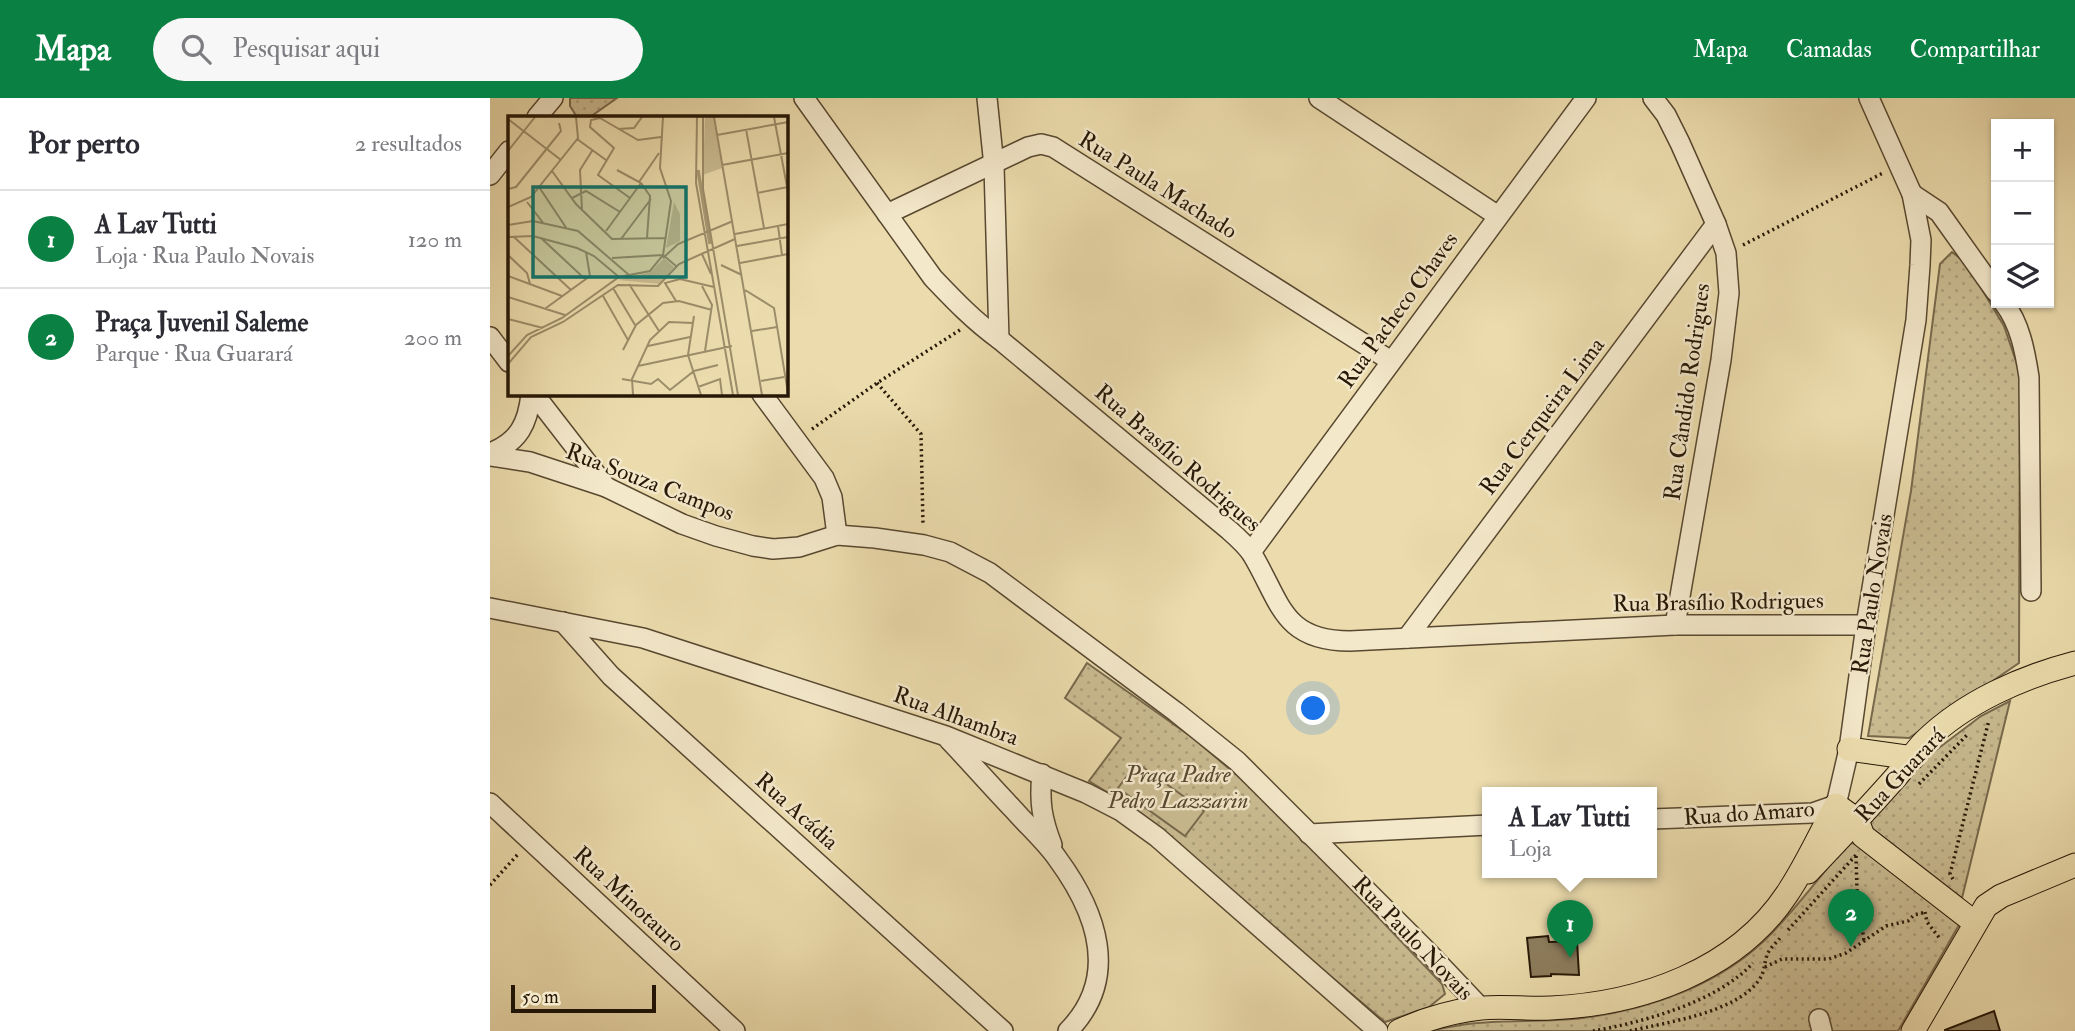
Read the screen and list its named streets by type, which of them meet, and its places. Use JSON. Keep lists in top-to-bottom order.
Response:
{
  "streets": {
    "main road": ["Rua Paulo Novais", "Rua Guarará", "Rua do Amaro"],
    "street": [
      "Rua Paula Machado",
      "Rua Pacheco Chaves",
      "Rua Cândido Rodrigues",
      "Rua Cerqueira Lima",
      "Rua Brasílio Rodrigues",
      "Rua Souza Campos",
      "Rua Alhambra",
      "Rua Acádia",
      "Rua Minotauro"
    ]
  },
  "crossings": [
    ["Rua Paula Machado", "Rua Pacheco Chaves"],
    ["Rua Paula Machado", "Rua Brasílio Rodrigues"],
    ["Rua Pacheco Chaves", "Rua Brasílio Rodrigues"],
    ["Rua Cândido Rodrigues", "Rua Cerqueira Lima"],
    ["Rua Cândido Rodrigues", "Rua Brasílio Rodrigues"],
    ["Rua Cerqueira Lima", "Rua Brasílio Rodrigues"],
    ["Rua Brasílio Rodrigues", "Rua Paulo Novais"],
    ["Rua Souza Campos", "Rua Paulo Novais"],
    ["Rua Paulo Novais", "Rua Guarará"],
    ["Rua Paulo Novais", "Rua do Amaro"],
    ["Rua Alhambra", "Rua Acádia"],
    ["Rua Guarará", "Rua do Amaro"]
  ],
  "parks": ["Praça Padre Pedro Lazzarin"],
  "scale_bar": "50 m",
  "page": {
    "header": "Mapa",
    "search": "Pesquisar aqui",
    "nav": ["Mapa", "Camadas", "Compartilhar"],
    "heading": ["Por perto", "2 resultados"],
    "map_buttons": ["+", "−"],
    "list": [
      {
        "mark": "1",
        "name": "A Lav Tutti",
        "note": "Loja · Rua Paulo Novais",
        "value": "120 m"
      },
      {
        "mark": "2",
        "name": "Praça Juvenil Saleme",
        "note": "Parque · Rua Guarará",
        "value": "200 m"
      }
    ],
    "popup": ["A Lav Tutti", "Loja"],
    "pins": ["2", "1"],
    "scale": "50 m"
  }
}
